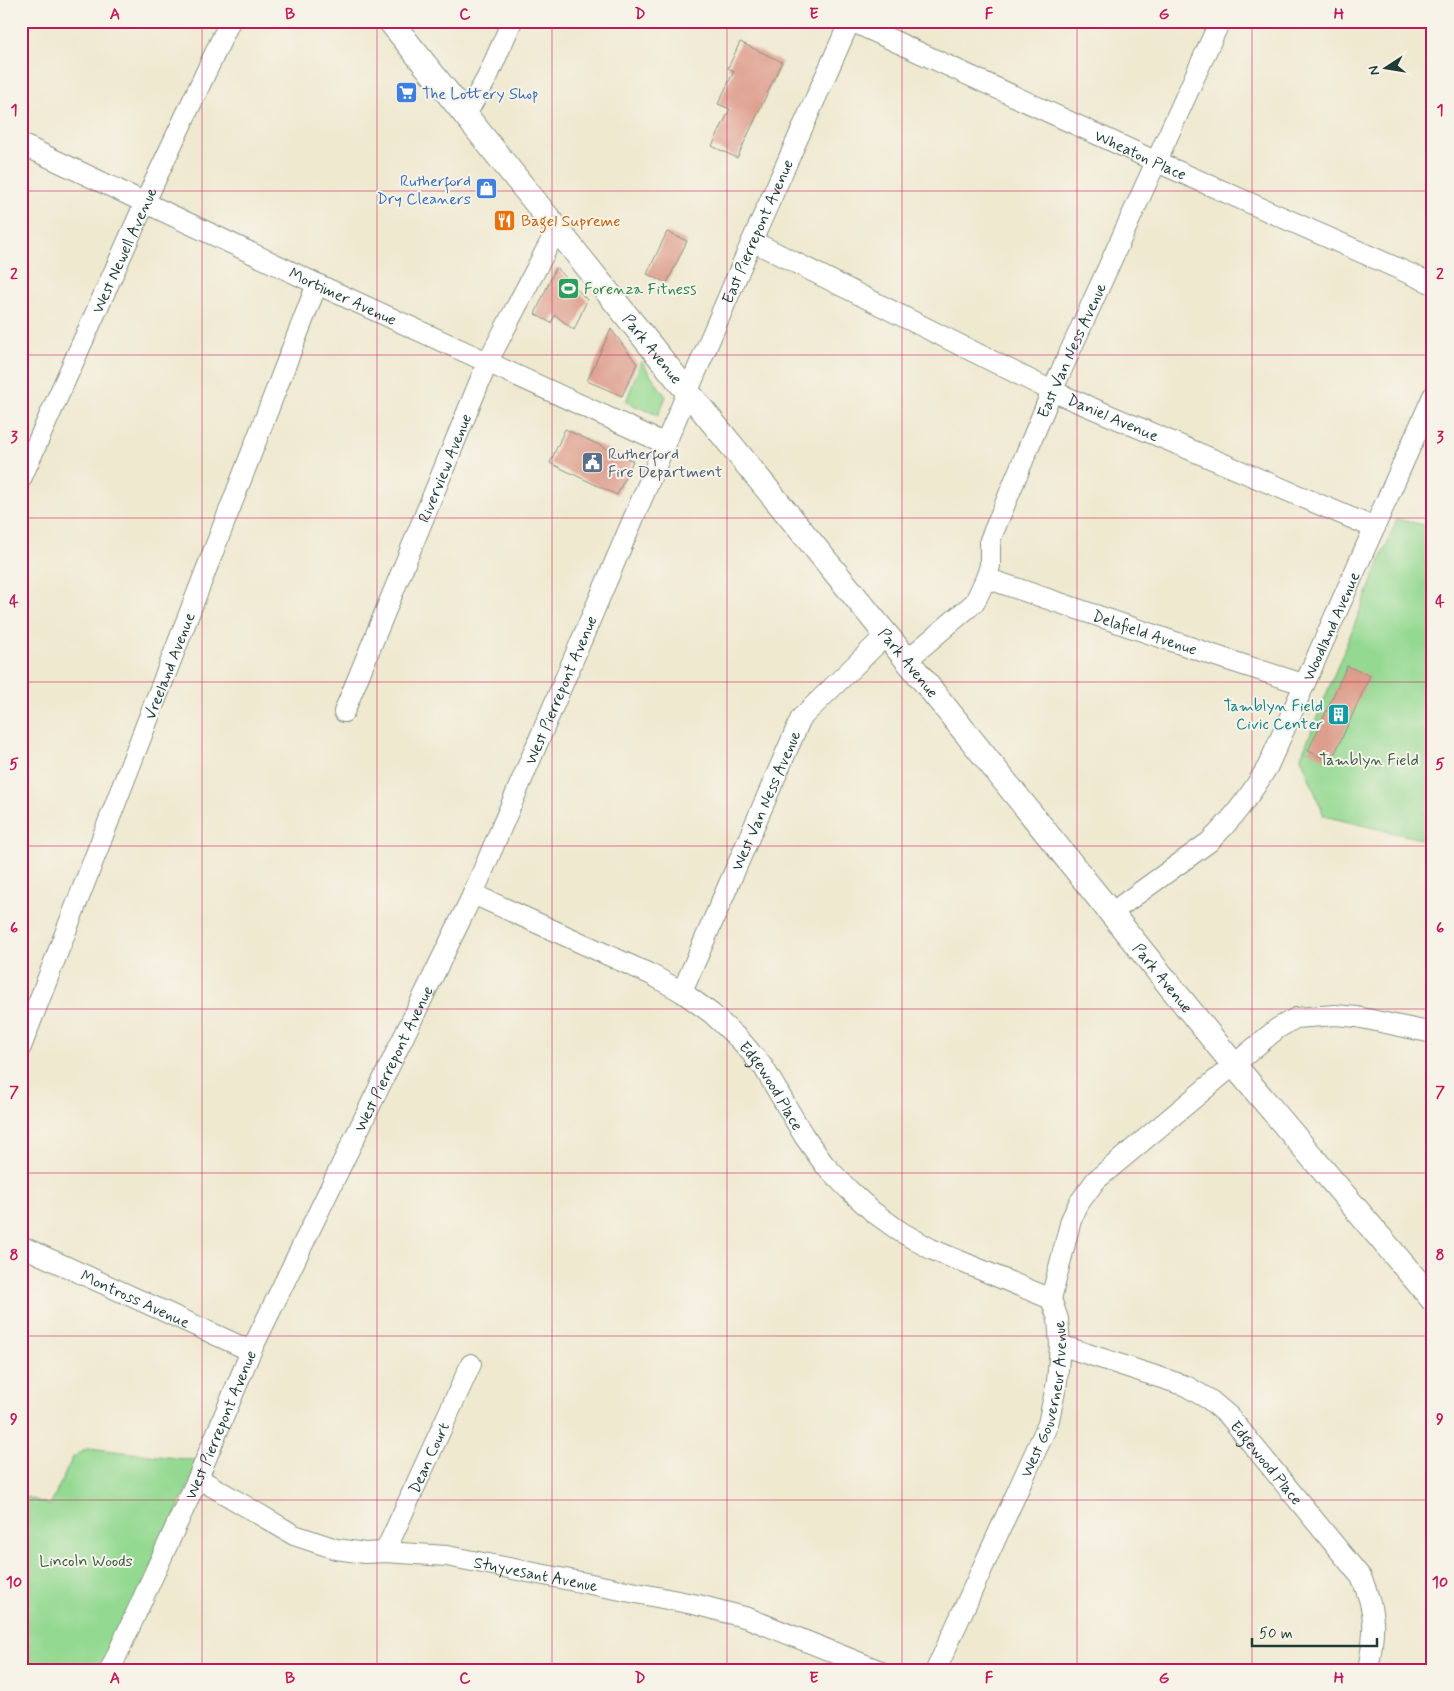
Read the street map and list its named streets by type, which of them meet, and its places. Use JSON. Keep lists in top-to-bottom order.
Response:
{
  "streets": {
    "street": [
      "Wheaton Place",
      "East Pierrepont Avenue",
      "West Newell Avenue",
      "Mortimer Avenue",
      "Park Avenue",
      "East Van Ness Avenue",
      "Daniel Avenue",
      "Riverview Avenue",
      "Woodland Avenue",
      "Delafield Avenue",
      "Vreeland Avenue",
      "West Pierrepont Avenue",
      "West Van Ness Avenue",
      "Edgewood Place",
      "Montross Avenue",
      "West Gouverneur Avenue",
      "Dean Court",
      "Stuyvesant Avenue"
    ]
  },
  "crossings": [
    ["Wheaton Place", "East Pierrepont Avenue"],
    ["Wheaton Place", "East Van Ness Avenue"],
    ["East Pierrepont Avenue", "Mortimer Avenue"],
    ["East Pierrepont Avenue", "Park Avenue"],
    ["East Pierrepont Avenue", "Daniel Avenue"],
    ["East Pierrepont Avenue", "West Pierrepont Avenue"],
    ["West Newell Avenue", "Mortimer Avenue"],
    ["Mortimer Avenue", "Riverview Avenue"],
    ["Mortimer Avenue", "Vreeland Avenue"],
    ["Mortimer Avenue", "West Pierrepont Avenue"],
    ["Park Avenue", "East Van Ness Avenue"],
    ["Park Avenue", "Riverview Avenue"],
    ["Park Avenue", "Woodland Avenue"],
    ["Park Avenue", "West Van Ness Avenue"],
    ["Park Avenue", "West Gouverneur Avenue"],
    ["East Van Ness Avenue", "Daniel Avenue"],
    ["East Van Ness Avenue", "Delafield Avenue"],
    ["Daniel Avenue", "Woodland Avenue"],
    ["Woodland Avenue", "Delafield Avenue"],
    ["West Pierrepont Avenue", "Edgewood Place"],
    ["West Pierrepont Avenue", "Montross Avenue"],
    ["West Pierrepont Avenue", "Stuyvesant Avenue"],
    ["West Van Ness Avenue", "Edgewood Place"],
    ["Edgewood Place", "West Gouverneur Avenue"],
    ["Dean Court", "Stuyvesant Avenue"]
  ],
  "parks": ["Tamblyn Field", "Lincoln Woods"],
  "places": {
    "supermarket": ["The Lottery Shop"],
    "shop": ["Rutherford Dry Cleaners"],
    "restaurant": ["Bagel Supreme"],
    "sports": ["Forenza Fitness"],
    "public building": ["Rutherford Fire Department"],
    "building": ["Tamblyn Field Civic Center"]
  },
  "scale_bar": "50 m",
  "north": "left",
  "grid": {
    "columns": [
      "A",
      "B",
      "C",
      "D",
      "E",
      "F",
      "G",
      "H"
    ],
    "rows": [
      "1",
      "2",
      "3",
      "4",
      "5",
      "6",
      "7",
      "8",
      "9",
      "10"
    ]
  }
}
